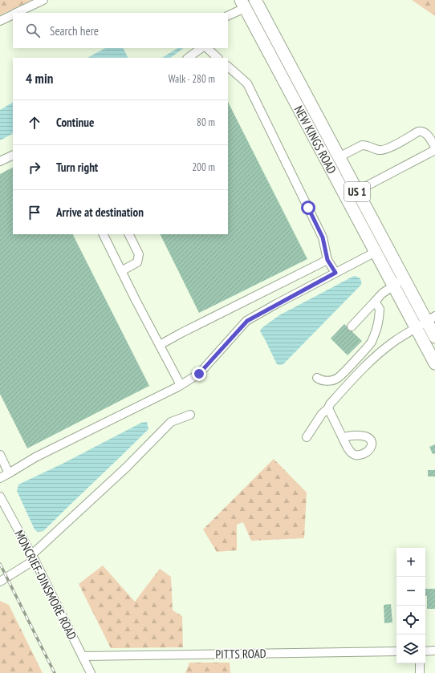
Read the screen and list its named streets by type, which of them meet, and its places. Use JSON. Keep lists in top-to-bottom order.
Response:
{
  "streets": {
    "highway": ["NEW KINGS ROAD", "US 1"],
    "street": ["MONCRIEF-DINSMORE ROAD", "PITTS ROAD"]
  },
  "crossings": [
    ["MONCRIEF-DINSMORE ROAD", "PITTS ROAD"]
  ],
  "page": {
    "search": "Search here",
    "heading": ["4 min", "Walk · 280 m"],
    "list": [
      ["Continue", "80 m"],
      ["Turn right", "200 m"],
      "Arrive at destination"
    ],
    "map_buttons": ["+", "−"]
  }
}
